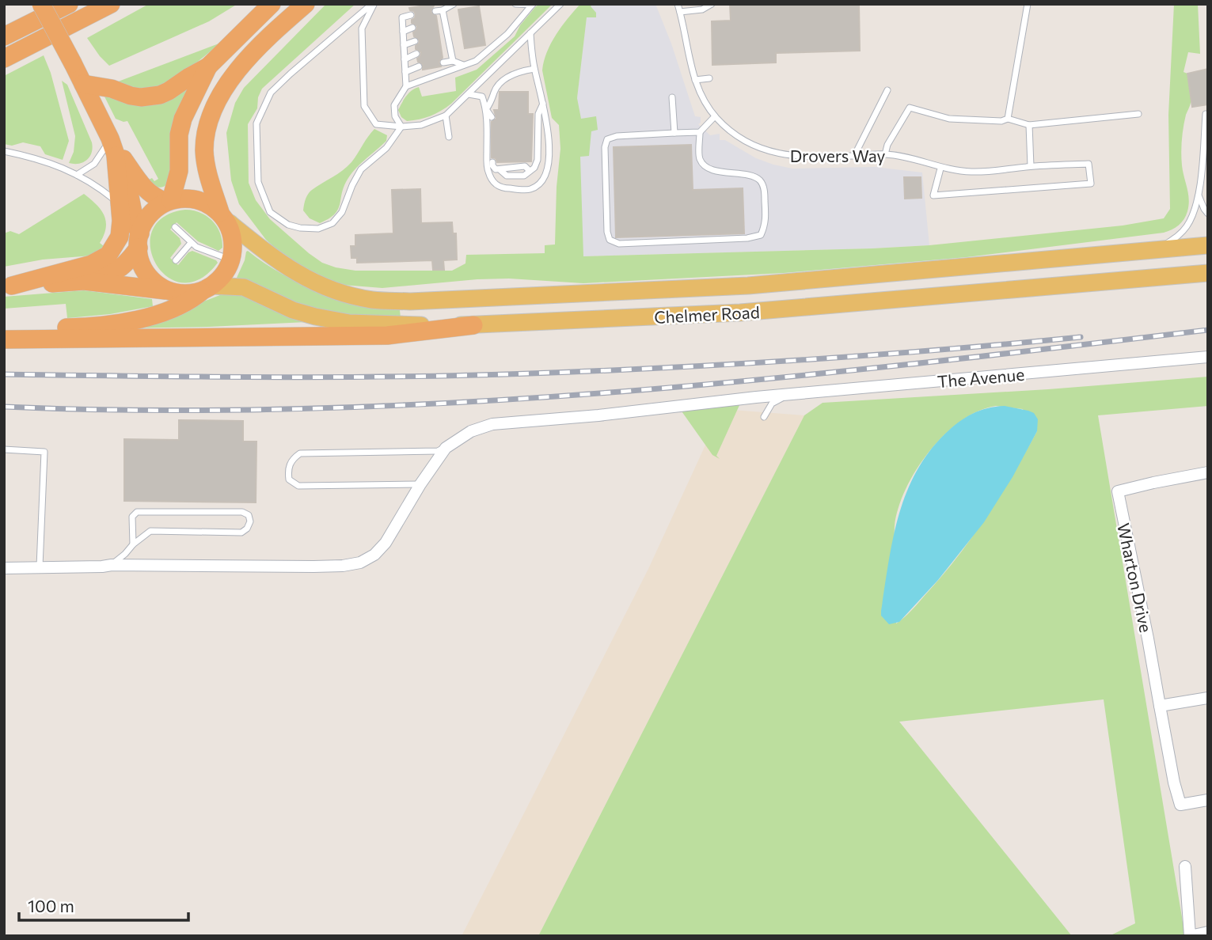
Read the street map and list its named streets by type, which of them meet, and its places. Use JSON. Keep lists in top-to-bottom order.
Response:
{
  "streets": {
    "main road": ["Chelmer Road"],
    "street": ["The Avenue", "Wharton Drive"],
    "lane": ["Drovers Way"]
  },
  "scale_bar": "100 m"
}
